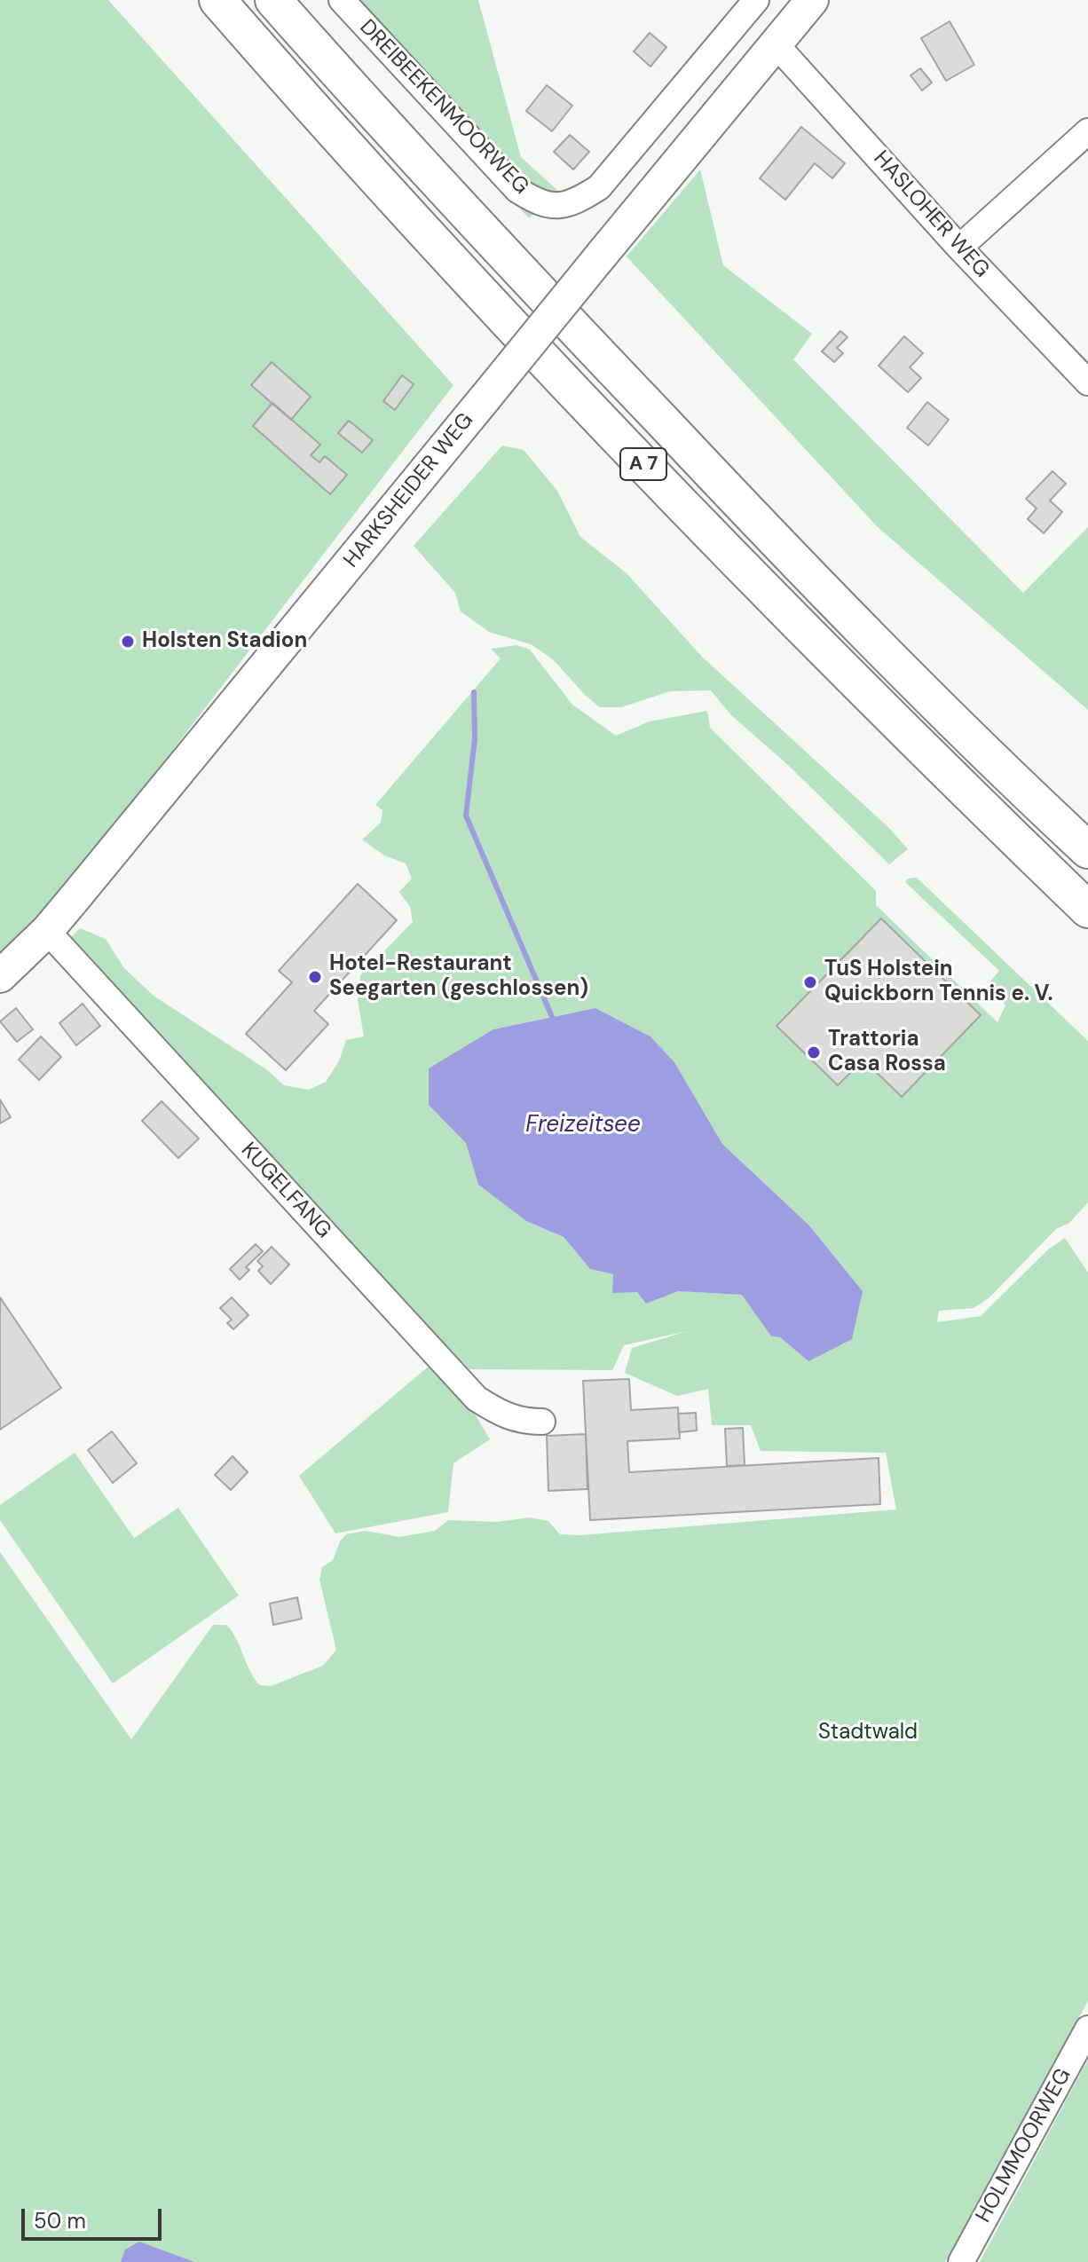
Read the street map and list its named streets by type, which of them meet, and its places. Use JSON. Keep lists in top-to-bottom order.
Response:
{
  "streets": {
    "highway": ["A 7"],
    "main road": ["HARKSHEIDER WEG"],
    "street": [
      "DREIBEEKENMOORWEG",
      "HASLOHER WEG",
      "KUGELFANG",
      "HOLMMOORWEG"
    ]
  },
  "crossings": [
    ["HASLOHER WEG", "HARKSHEIDER WEG"],
    ["HARKSHEIDER WEG", "KUGELFANG"]
  ],
  "water": ["Freizeitsee"],
  "parks": ["Stadtwald"],
  "places": [
    "Holsten Stadion",
    "Hotel-Restaurant Seegarten (geschlossen)",
    "TuS Holstein Quickborn Tennis e. V.",
    "Trattoria Casa Rossa"
  ],
  "scale_bar": "50 m"
}
